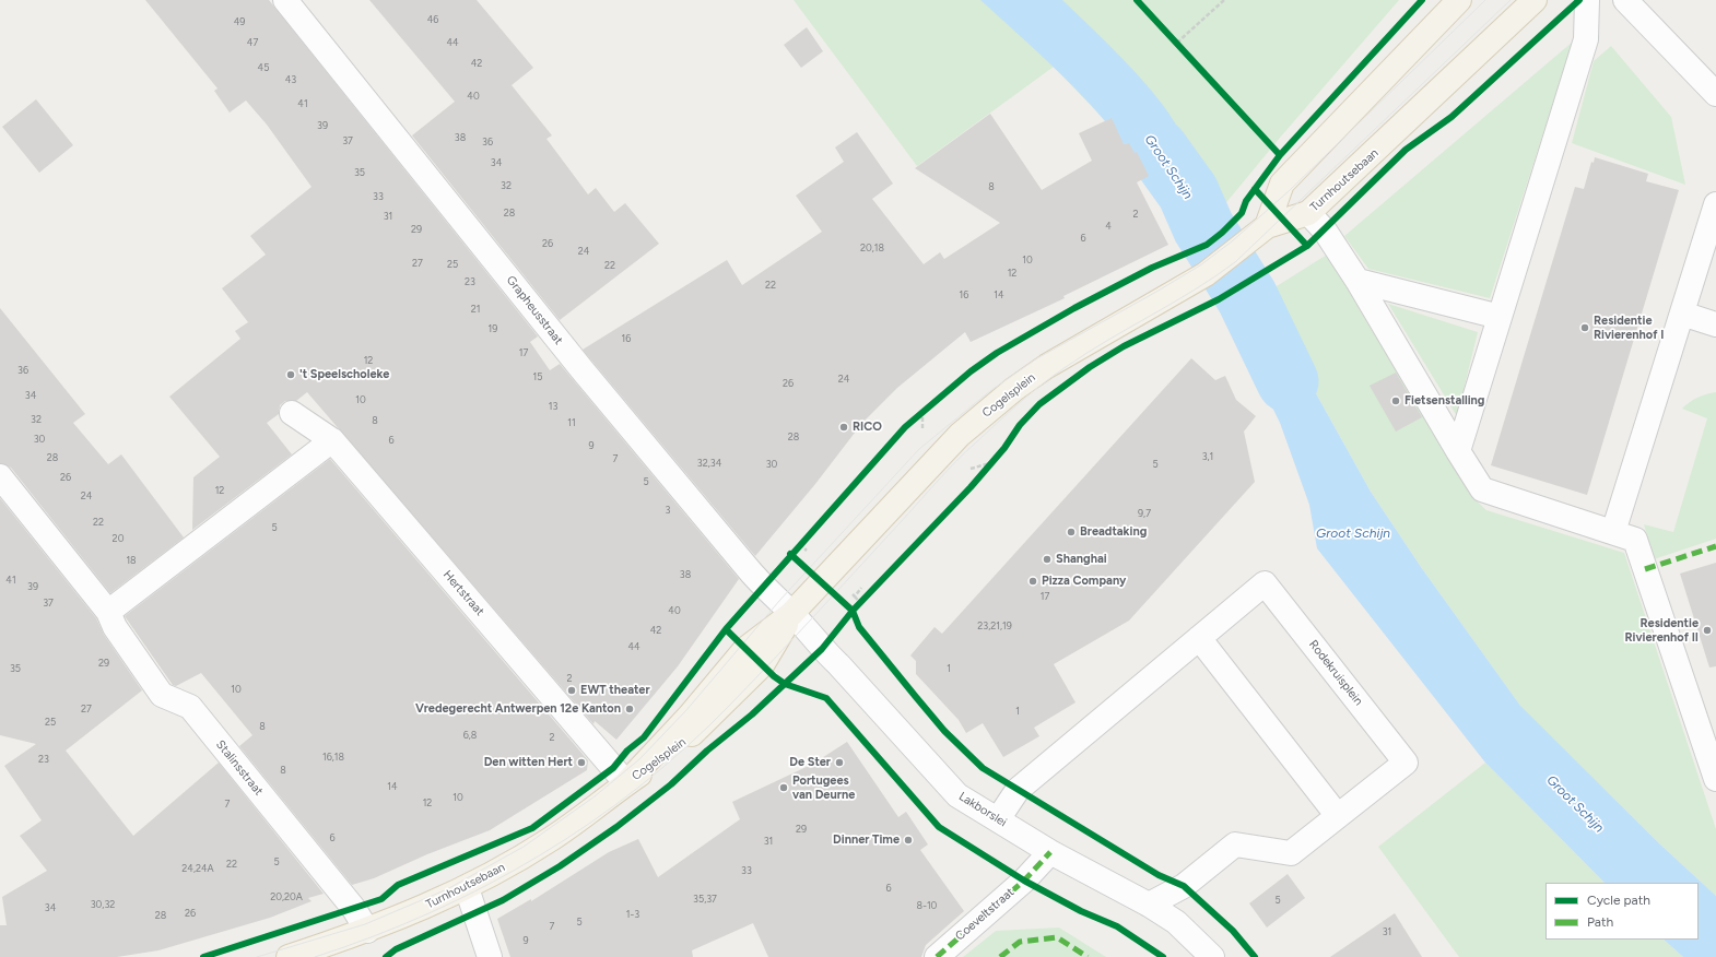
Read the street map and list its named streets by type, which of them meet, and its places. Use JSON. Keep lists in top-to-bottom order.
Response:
{
  "streets": {
    "main road": ["Turnhoutsebaan", "Cogelsplein"],
    "street": [
      "Grapheusstraat",
      "Hertstraat",
      "Rodekruisplein",
      "Stalinsstraat",
      "Lakborslei",
      "Coeveltstraat"
    ]
  },
  "crossings": [
    ["Turnhoutsebaan", "Cogelsplein"],
    ["Turnhoutsebaan", "Hertstraat"],
    ["Turnhoutsebaan", "Stalinsstraat"],
    ["Grapheusstraat", "Cogelsplein"],
    ["Grapheusstraat", "Lakborslei"],
    ["Cogelsplein", "Hertstraat"],
    ["Cogelsplein", "Lakborslei"],
    ["Rodekruisplein", "Lakborslei"],
    ["Lakborslei", "Coeveltstraat"]
  ],
  "water": ["Groot Schijn"],
  "places": [
    "Residentie Rivierenhof I",
    "'t Speelscholeke",
    "Fietsenstalling",
    "RICO",
    "Breadtaking",
    "Shanghai",
    "Pizza Company",
    "Residentie Rivierenhof II",
    "EWT theater",
    "Vredegerecht Antwerpen 12e Kanton",
    "Den witten Hert",
    "De Ster",
    "Portugees van Deurne",
    "Dinner Time"
  ],
  "house_numbers": [
    "46",
    "49",
    "47",
    "44",
    "42",
    "45",
    "43",
    "40",
    "41",
    "39",
    "38",
    "37",
    "36",
    "34",
    "35",
    "32",
    "8",
    "33",
    "28",
    "2",
    "31",
    "4",
    "29",
    "6",
    "26",
    "20,18",
    "24",
    "10",
    "27",
    "25",
    "22",
    "12",
    "23",
    "22",
    "16",
    "14",
    "21",
    "19",
    "16",
    "17",
    "12",
    "36",
    "15",
    "24",
    "26",
    "34",
    "10",
    "13",
    "32",
    "8",
    "11",
    "28",
    "30",
    "6",
    "9",
    "3,1",
    "28",
    "7",
    "32,34",
    "30",
    "5",
    "26",
    "5",
    "12",
    "24",
    "3",
    "9,7",
    "22",
    "5",
    "20",
    "18",
    "38",
    "41",
    "39",
    "17",
    "37",
    "40",
    "23,21,19",
    "42",
    "44",
    "29",
    "35",
    "1",
    "2",
    "10",
    "27",
    "1",
    "25",
    "8",
    "6,8",
    "2",
    "16,18",
    "23",
    "8",
    "14",
    "10",
    "12",
    "7",
    "29",
    "6",
    "31",
    "5",
    "22",
    "24,24A",
    "33",
    "6",
    "20,20A",
    "35,37",
    "5",
    "30,32",
    "8-10",
    "34",
    "26",
    "1-3",
    "28",
    "5",
    "7",
    "31",
    "9"
  ],
  "legend": ["Cycle path", "Path"]
}
